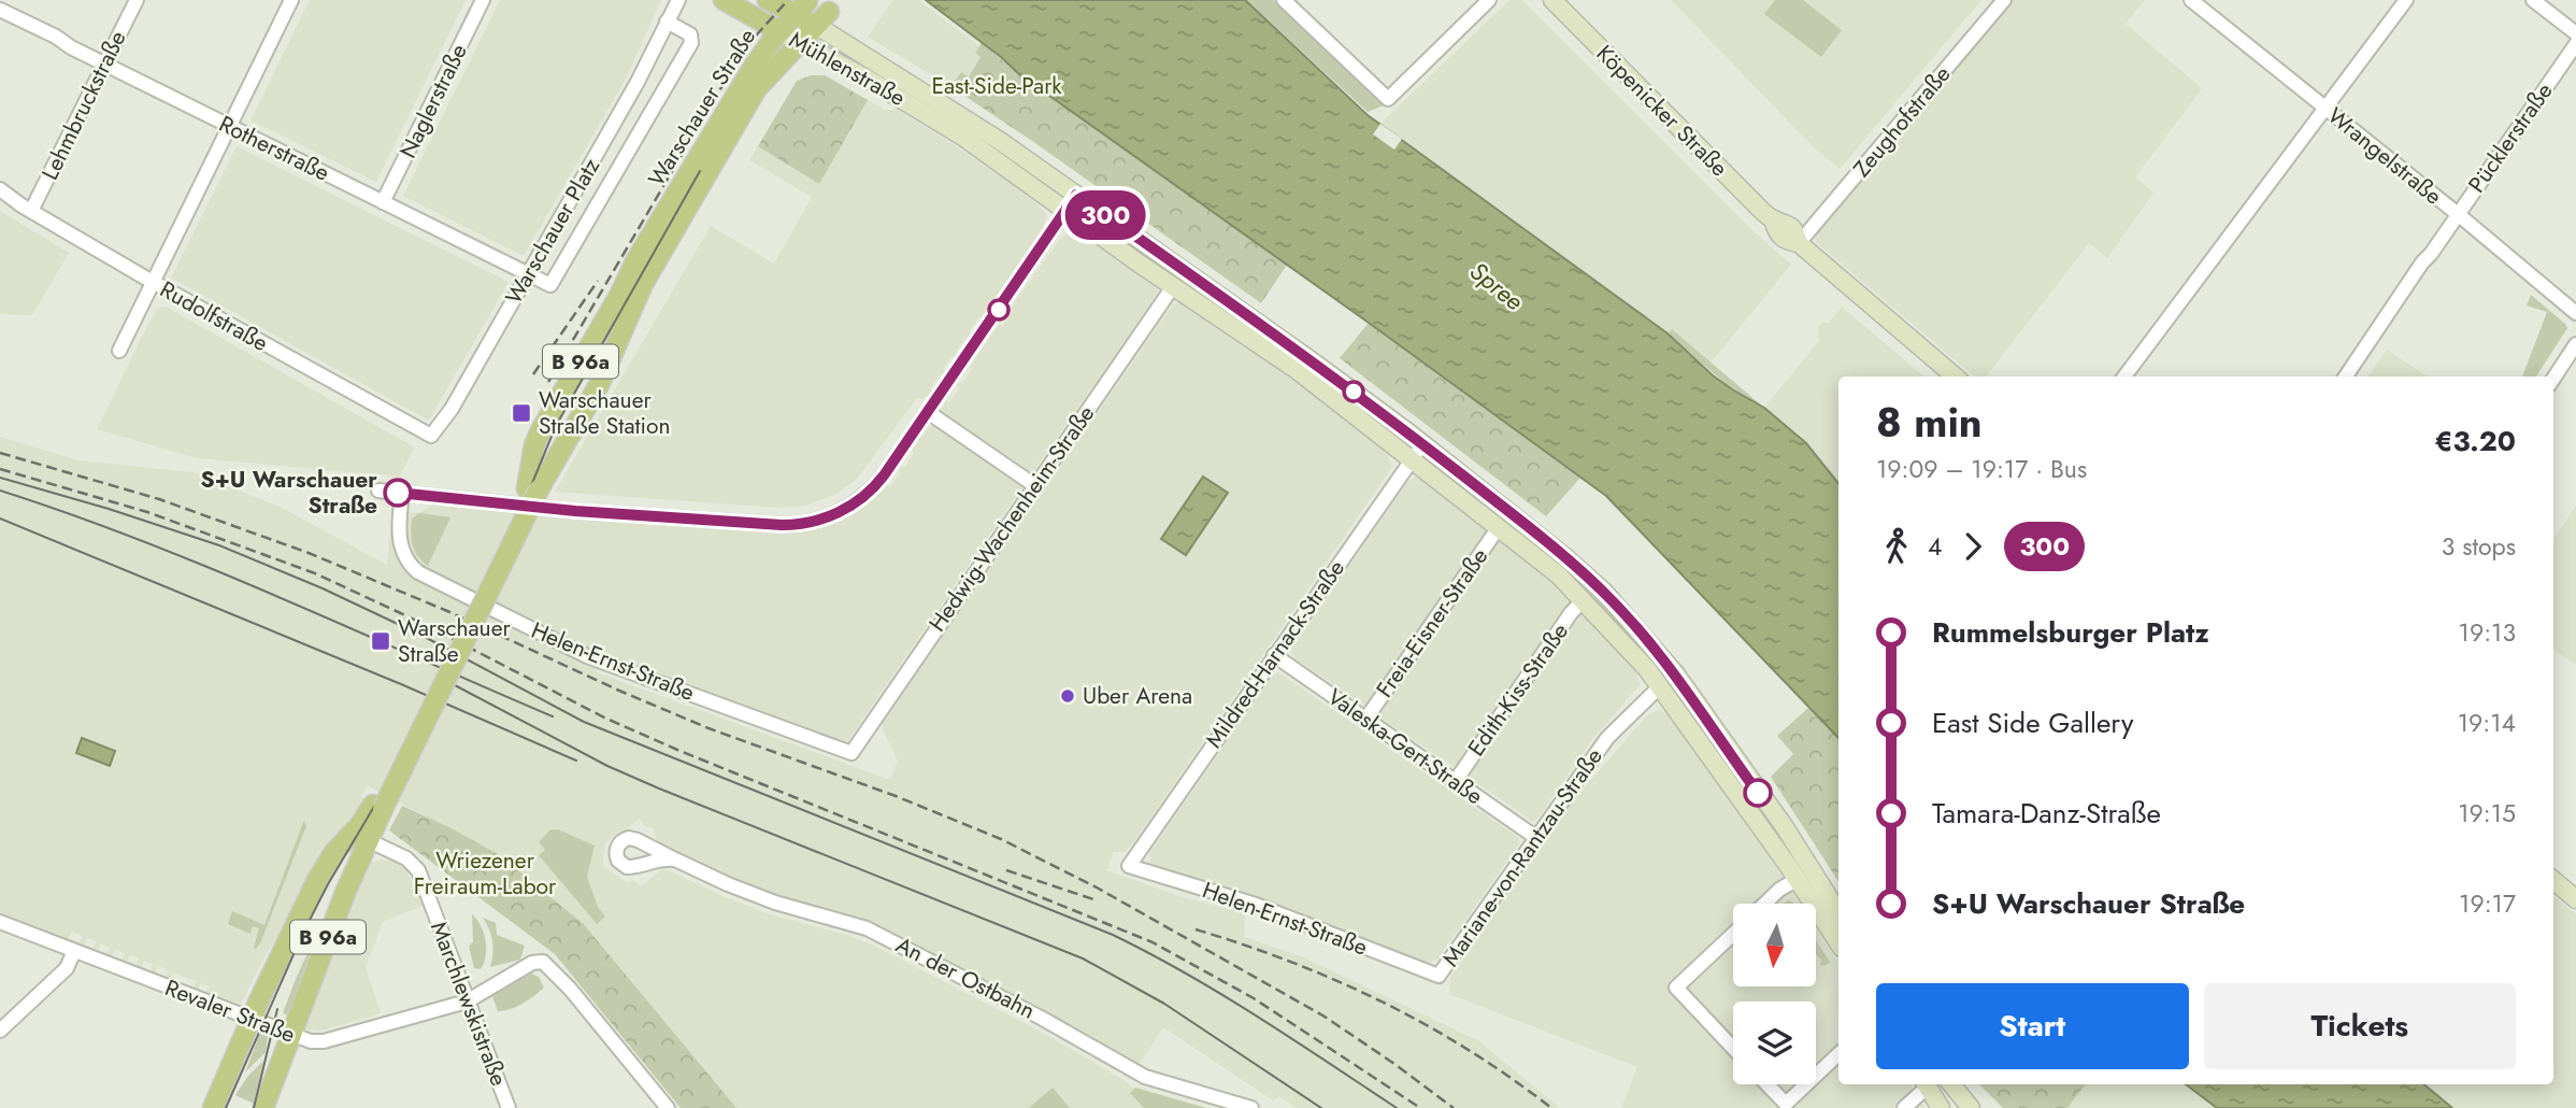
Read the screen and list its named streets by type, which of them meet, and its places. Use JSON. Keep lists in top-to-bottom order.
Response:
{
  "streets": {
    "main road": [
      "Mühlenstraße",
      "Warschauer Straße",
      "Köpenicker Straße",
      "B 96a"
    ],
    "street": [
      "Naglerstraße",
      "Lehmbruckstraße",
      "Zeughofstraße",
      "Pücklerstraße",
      "Rotherstraße",
      "Wrangelstraße",
      "Warschauer Platz",
      "Rudolfstraße",
      "Hedwig-Wachenheim-Straße",
      "Freia-Eisner-Straße",
      "Mildred-Harnack-Straße",
      "Helen-Ernst-Straße",
      "Edith-Kiss-Straße",
      "Valeska-Gert-Straße",
      "Mariane-von-Rantzau-Straße",
      "An der Ostbahn",
      "Marchlewskistraße",
      "Revaler Straße"
    ]
  },
  "crossings": [
    ["Mühlenstraße", "Warschauer Straße"],
    ["Mühlenstraße", "B 96a"],
    ["Mühlenstraße", "Hedwig-Wachenheim-Straße"],
    ["Mühlenstraße", "Freia-Eisner-Straße"],
    ["Mühlenstraße", "Mildred-Harnack-Straße"],
    ["Mühlenstraße", "Edith-Kiss-Straße"],
    ["Mühlenstraße", "Mariane-von-Rantzau-Straße"],
    ["Naglerstraße", "Rotherstraße"],
    ["Lehmbruckstraße", "Rotherstraße"],
    ["Lehmbruckstraße", "Rudolfstraße"],
    ["Warschauer Straße", "B 96a"],
    ["Köpenicker Straße", "Zeughofstraße"],
    ["Pücklerstraße", "Wrangelstraße"],
    ["Rotherstraße", "Warschauer Platz"],
    ["Warschauer Platz", "Rudolfstraße"],
    ["B 96a", "Marchlewskistraße"],
    ["B 96a", "Revaler Straße"],
    ["Hedwig-Wachenheim-Straße", "Helen-Ernst-Straße"],
    ["Freia-Eisner-Straße", "Valeska-Gert-Straße"],
    ["Mildred-Harnack-Straße", "Helen-Ernst-Straße"],
    ["Mildred-Harnack-Straße", "Valeska-Gert-Straße"],
    ["Helen-Ernst-Straße", "Mariane-von-Rantzau-Straße"],
    ["Edith-Kiss-Straße", "Valeska-Gert-Straße"],
    ["Valeska-Gert-Straße", "Mariane-von-Rantzau-Straße"],
    ["Marchlewskistraße", "Revaler Straße"]
  ],
  "water": ["Spree"],
  "parks": ["East-Side-Park", "Wriezener Freiraum-Labor"],
  "places": {
    "transit": ["Warschauer Straße Station", "Warschauer Straße"],
    "other": ["S+U Warschauer Straße", "Uber Arena"]
  },
  "lines": ["bus line 300"],
  "north": "bottom",
  "page": {
    "on_map": "300",
    "heading": ["8 min", "19:09 – 19:17 · Bus", "€3.20"],
    "legs": ["4", "300", "3 stops"],
    "list": [
      {
        "name": "Rummelsburger Platz",
        "value": "19:13"
      },
      {
        "name": "East Side Gallery",
        "value": "19:14"
      },
      {
        "name": "Tamara-Danz-Straße",
        "value": "19:15"
      },
      {
        "name": "S+U Warschauer Straße",
        "value": "19:17"
      }
    ],
    "buttons": ["Start", "Tickets"]
  }
}
